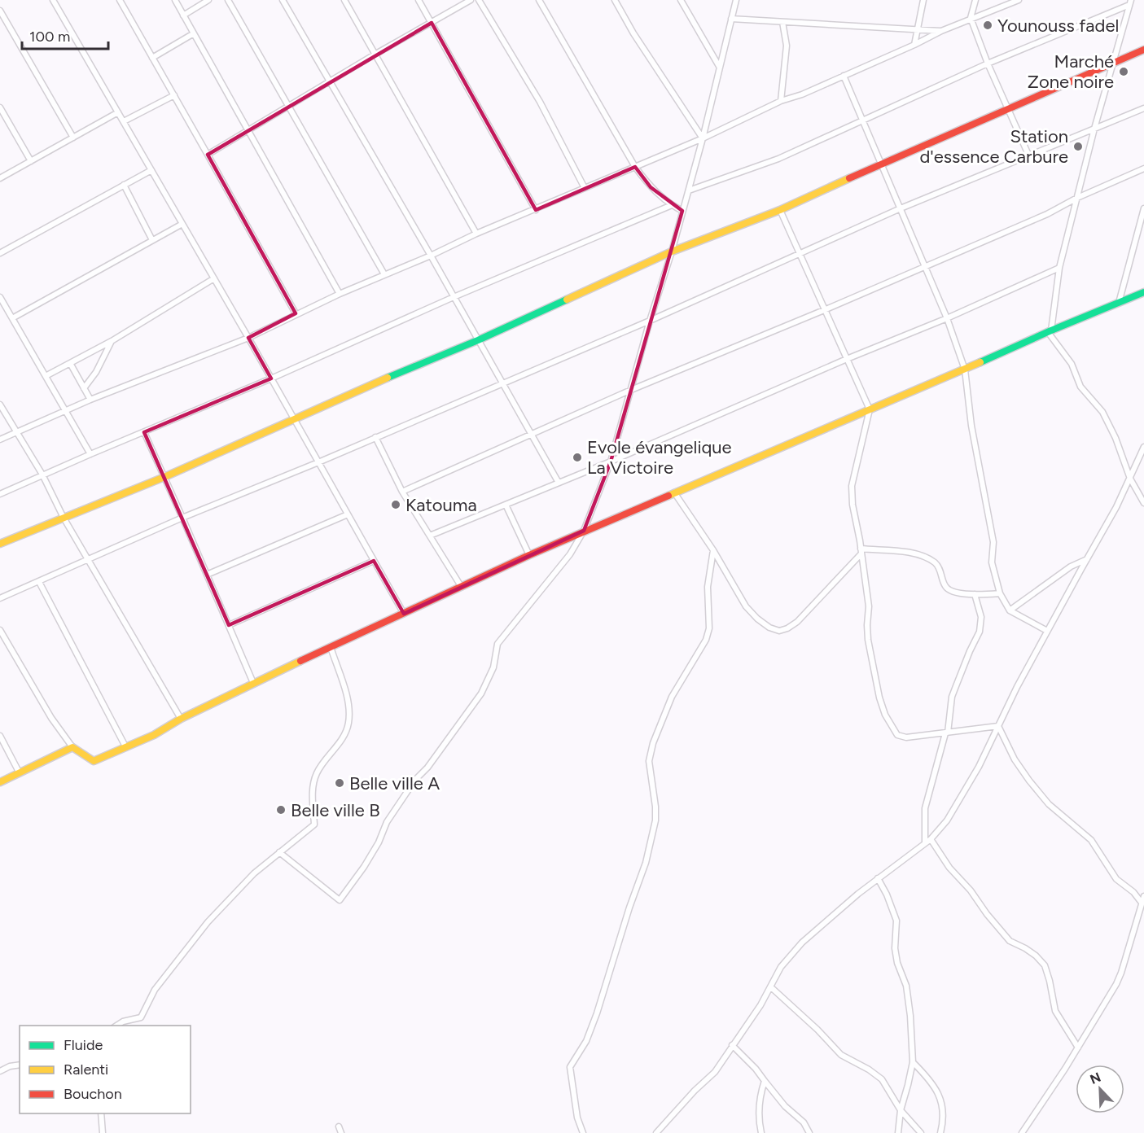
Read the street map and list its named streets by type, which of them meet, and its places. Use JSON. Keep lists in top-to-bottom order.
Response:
{
  "places": [
    "Younouss fadel",
    "Marché Zone noire",
    "Station d'essence Carbure",
    "Evole évangelique La Victoire",
    "Katouma",
    "Belle ville A",
    "Belle ville B"
  ],
  "legend": ["Fluide", "Ralenti", "Bouchon"],
  "scale_bar": "100 m",
  "north": "top left"
}
